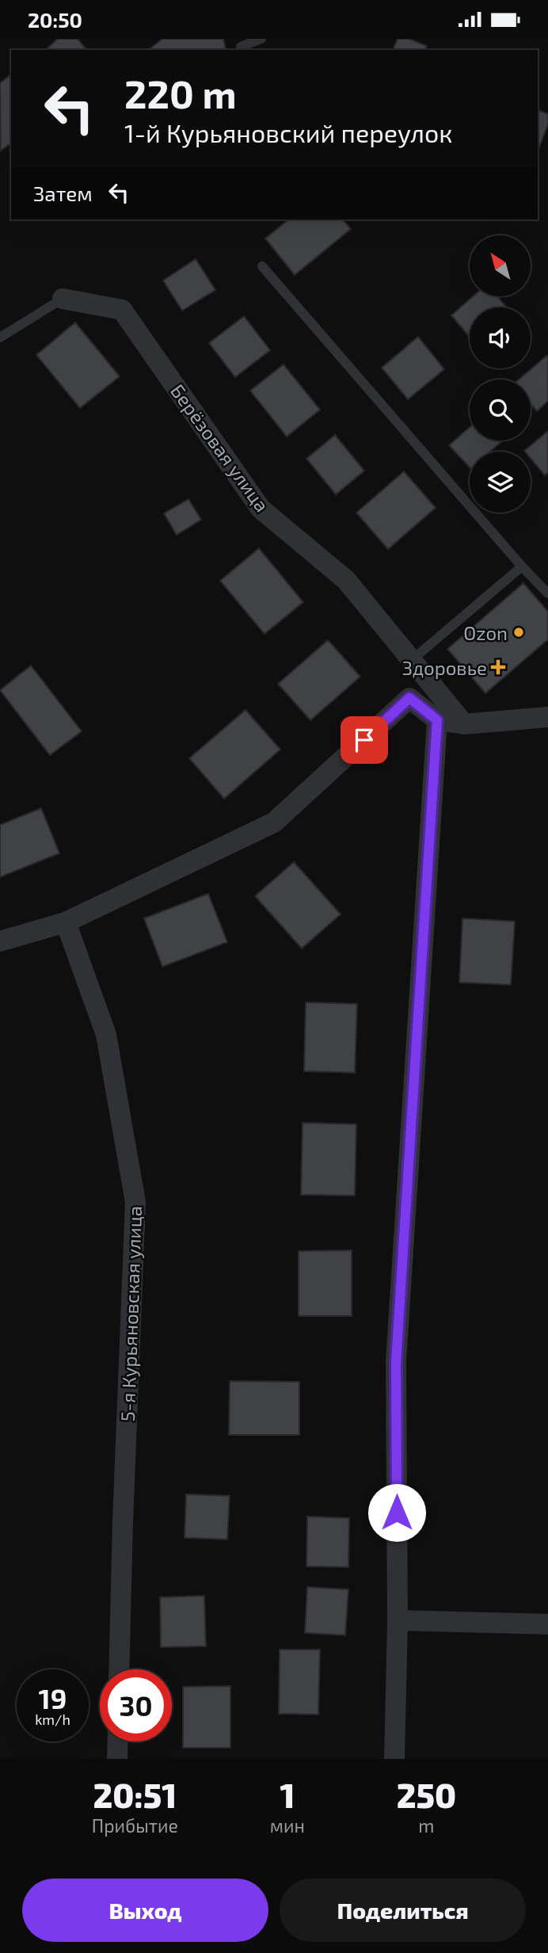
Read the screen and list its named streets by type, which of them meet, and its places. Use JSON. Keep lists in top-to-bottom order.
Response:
{
  "streets": {
    "street": ["Берёзовая улица", "5-я Курьяновская улица"]
  },
  "places": {
    "other": ["Ozon"],
    "health": ["Здоровье"]
  },
  "north": "top left",
  "page": {
    "status": "20:50",
    "turn": ["220 m", "1-й Курьяновский переулок"],
    "then": "Затем",
    "speed": "19 km/h",
    "limit": "30",
    "eta": [
      "20:51",
      "Прибытие",
      "1",
      "мин",
      "250",
      "m"
    ],
    "buttons": ["Выход", "Поделиться"]
  }
}
